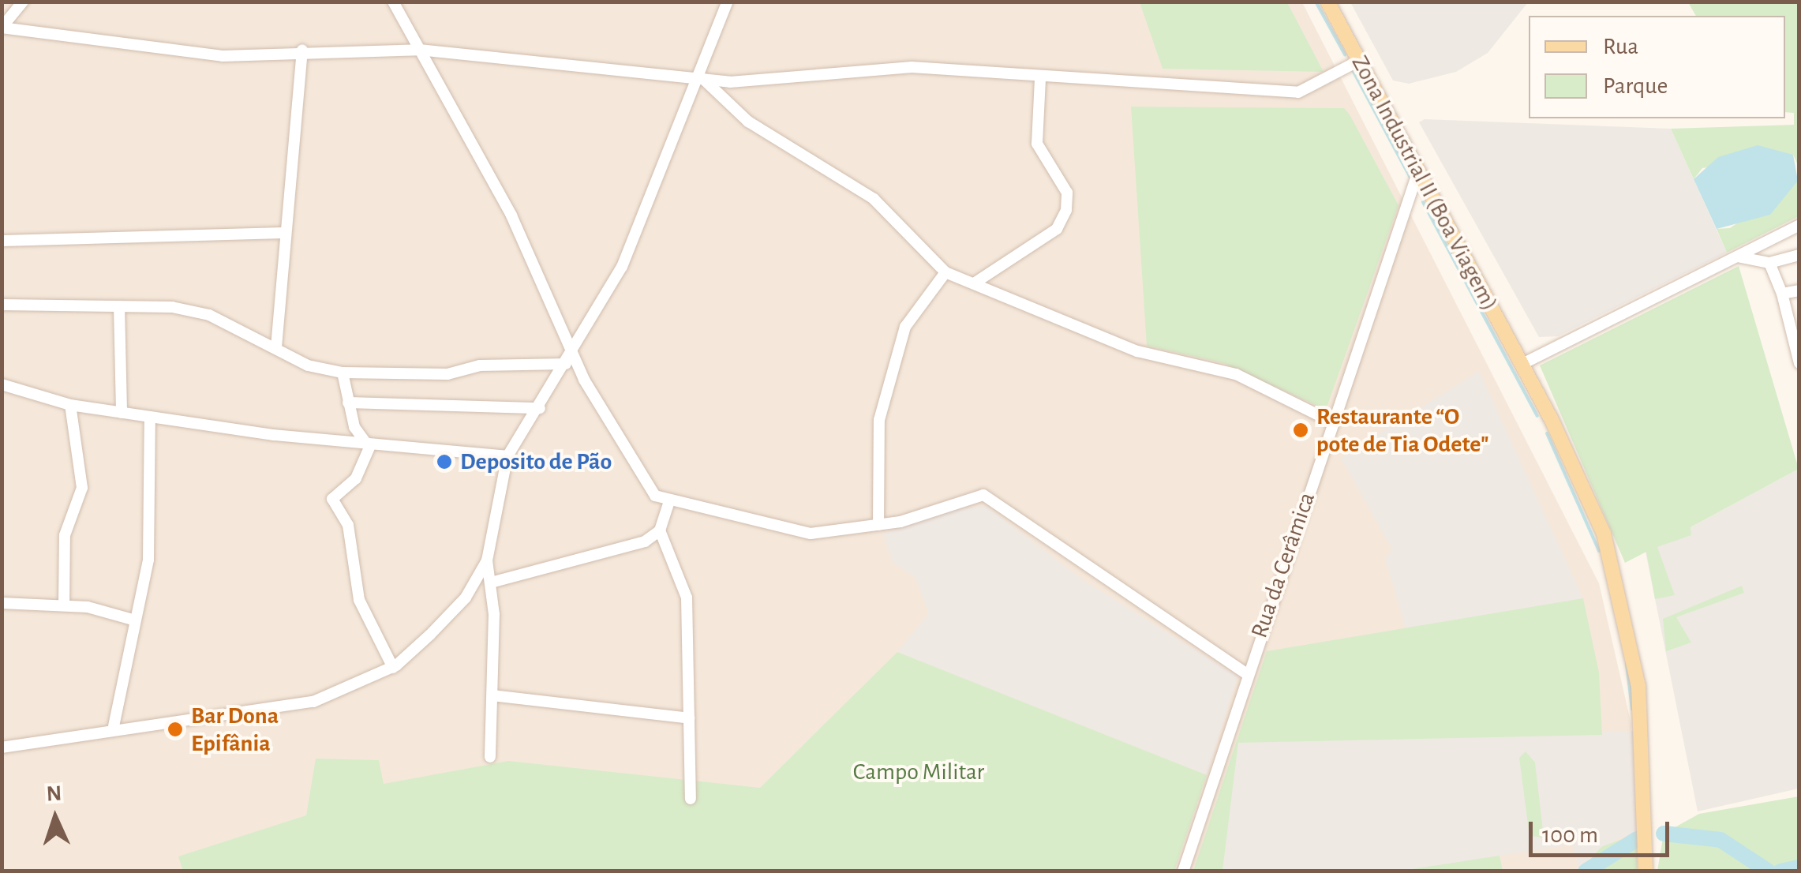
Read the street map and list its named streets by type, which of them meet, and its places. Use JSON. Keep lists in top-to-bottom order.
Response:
{
  "streets": {
    "main road": ["Zona Industrial II (Boa Viagem)"],
    "street": ["Rua da Cerâmica"]
  },
  "crossings": [
    ["Zona Industrial II (Boa Viagem)", "Rua da Cerâmica"]
  ],
  "parks": ["Campo Militar"],
  "places": ["Restaurante “O pote de Tia Odete\"", "Deposito de Pão", "Bar Dona Epifânia"],
  "legend": ["Rua", "Parque"],
  "scale_bar": "100 m",
  "north": "top"
}
